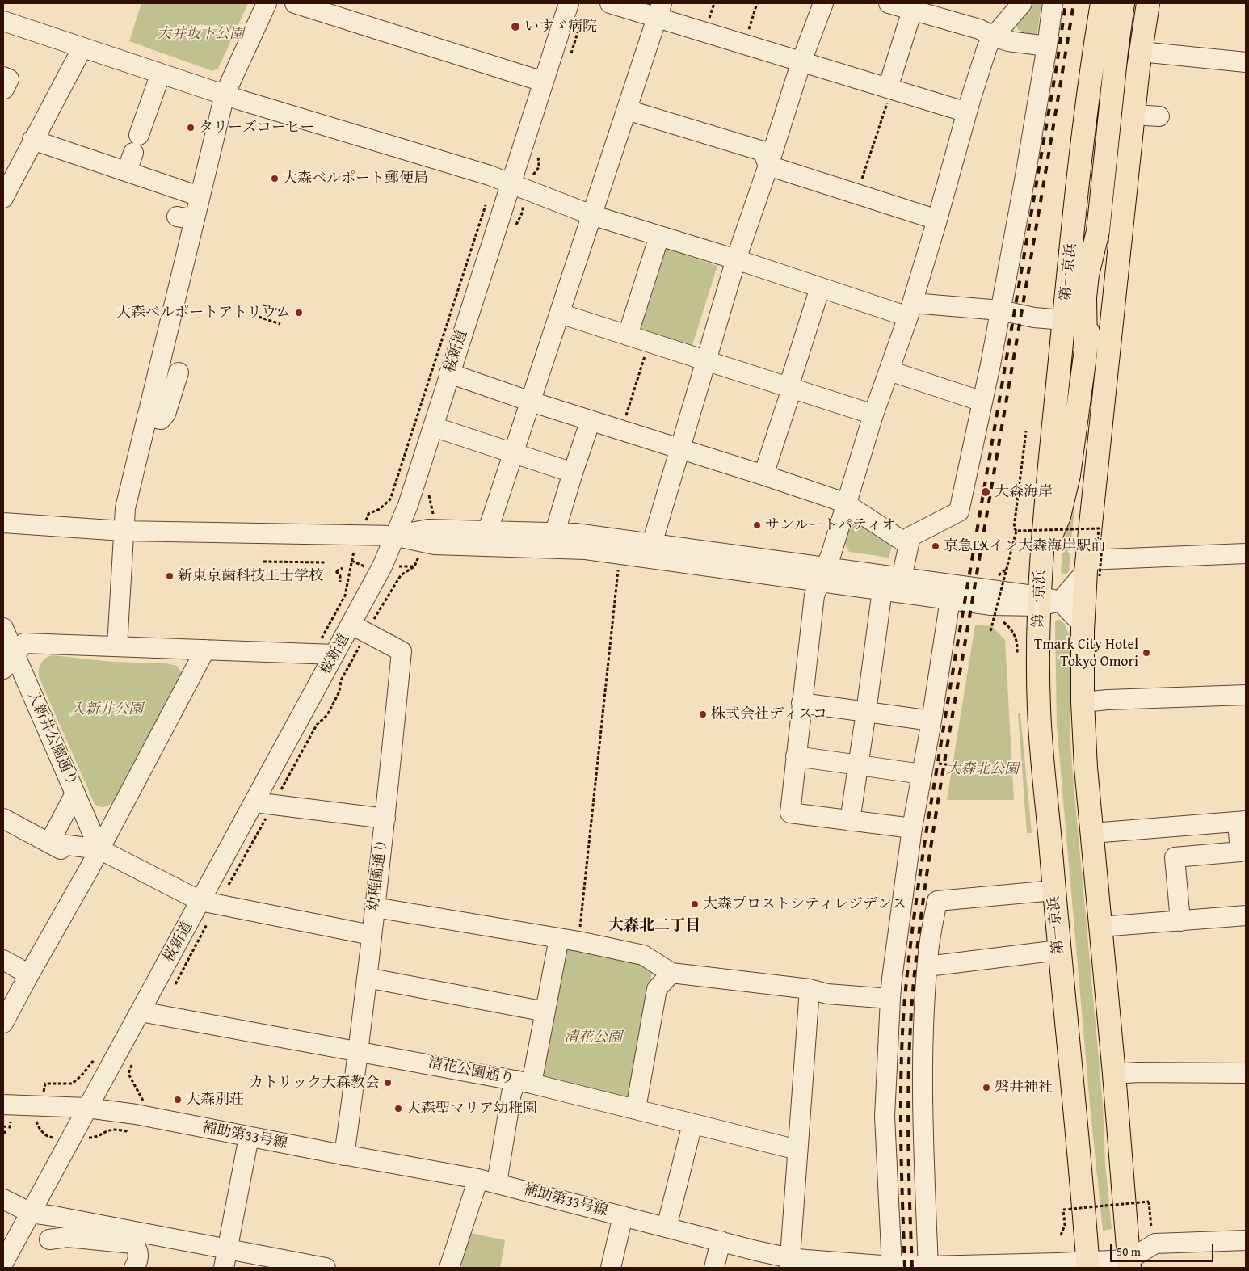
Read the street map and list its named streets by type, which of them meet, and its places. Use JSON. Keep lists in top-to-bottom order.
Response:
{
  "streets": {
    "highway": ["第一京浜"],
    "street": [
      "桜新道",
      "入新井公園通り",
      "幼稚園通り",
      "清花公園通り",
      "補助第33号線"
    ]
  },
  "crossings": [
    ["第一京浜", "補助第33号線"],
    ["桜新道", "幼稚園通り"],
    ["桜新道", "清花公園通り"],
    ["桜新道", "補助第33号線"],
    ["幼稚園通り", "清花公園通り"],
    ["幼稚園通り", "補助第33号線"]
  ],
  "districts": ["大森北二丁目"],
  "parks": [
    "大井坂下公園",
    "入新井公園",
    "大森北公園",
    "清花公園"
  ],
  "places": [
    "いすゞ病院",
    "タリーズコーヒー",
    "大森ベルポート郵便局",
    "大森ベルポートアトリウム",
    "大森海岸",
    "サンルートパティオ",
    "京急EXイン大森海岸駅前",
    "新東京歯科技工士学校",
    "Tmark City Hotel Tokyo Omori",
    "株式会社ディスコ",
    "大森プロストシティレジデンス",
    "カトリック大森教会",
    "磐井神社",
    "大森別荘",
    "大森聖マリア幼稚園"
  ],
  "scale_bar": "50 m"
}
